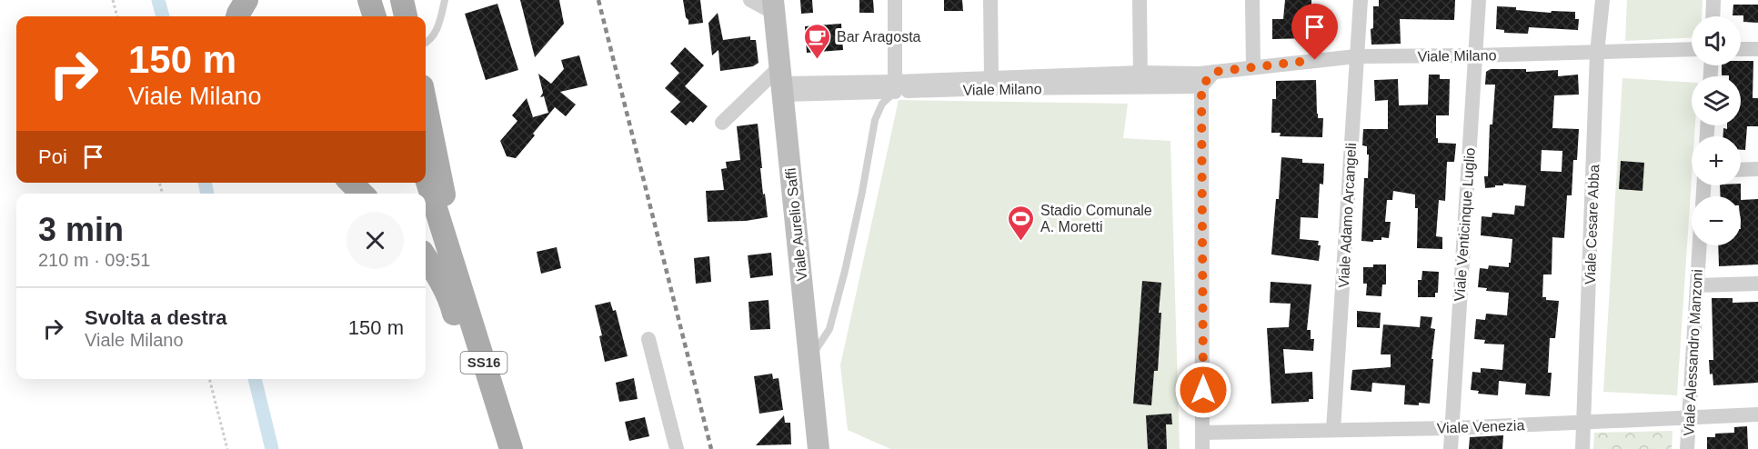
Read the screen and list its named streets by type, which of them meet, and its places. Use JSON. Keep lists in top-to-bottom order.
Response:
{
  "streets": {
    "main road": ["SS16"],
    "street": [
      "Viale Milano",
      "Viale Adamo Arcangeli",
      "Viale Aurelio Saffi",
      "Viale Venticinque Luglio",
      "Viale Cesare Abba",
      "Viale Alessandro Manzoni",
      "Viale Venezia"
    ]
  },
  "crossings": [
    ["Viale Milano", "Viale Adamo Arcangeli"],
    ["Viale Milano", "Viale Aurelio Saffi"],
    ["Viale Milano", "Viale Venticinque Luglio"],
    ["Viale Milano", "Viale Cesare Abba"],
    ["Viale Adamo Arcangeli", "Viale Venezia"],
    ["Viale Venticinque Luglio", "Viale Venezia"],
    ["Viale Cesare Abba", "Viale Venezia"],
    ["Viale Alessandro Manzoni", "Viale Venezia"]
  ],
  "places": {
    "cafe": ["Bar Aragosta"],
    "sports": ["Stadio Comunale A. Moretti"]
  },
  "page": {
    "map_buttons": ["+", "−"],
    "turn": ["150 m", "Viale Milano"],
    "then": "Poi",
    "heading": ["3 min", "210 m · 09:51"],
    "list": [
      {
        "name": "Svolta a destra",
        "note": "Viale Milano",
        "value": "150 m"
      }
    ]
  }
}
